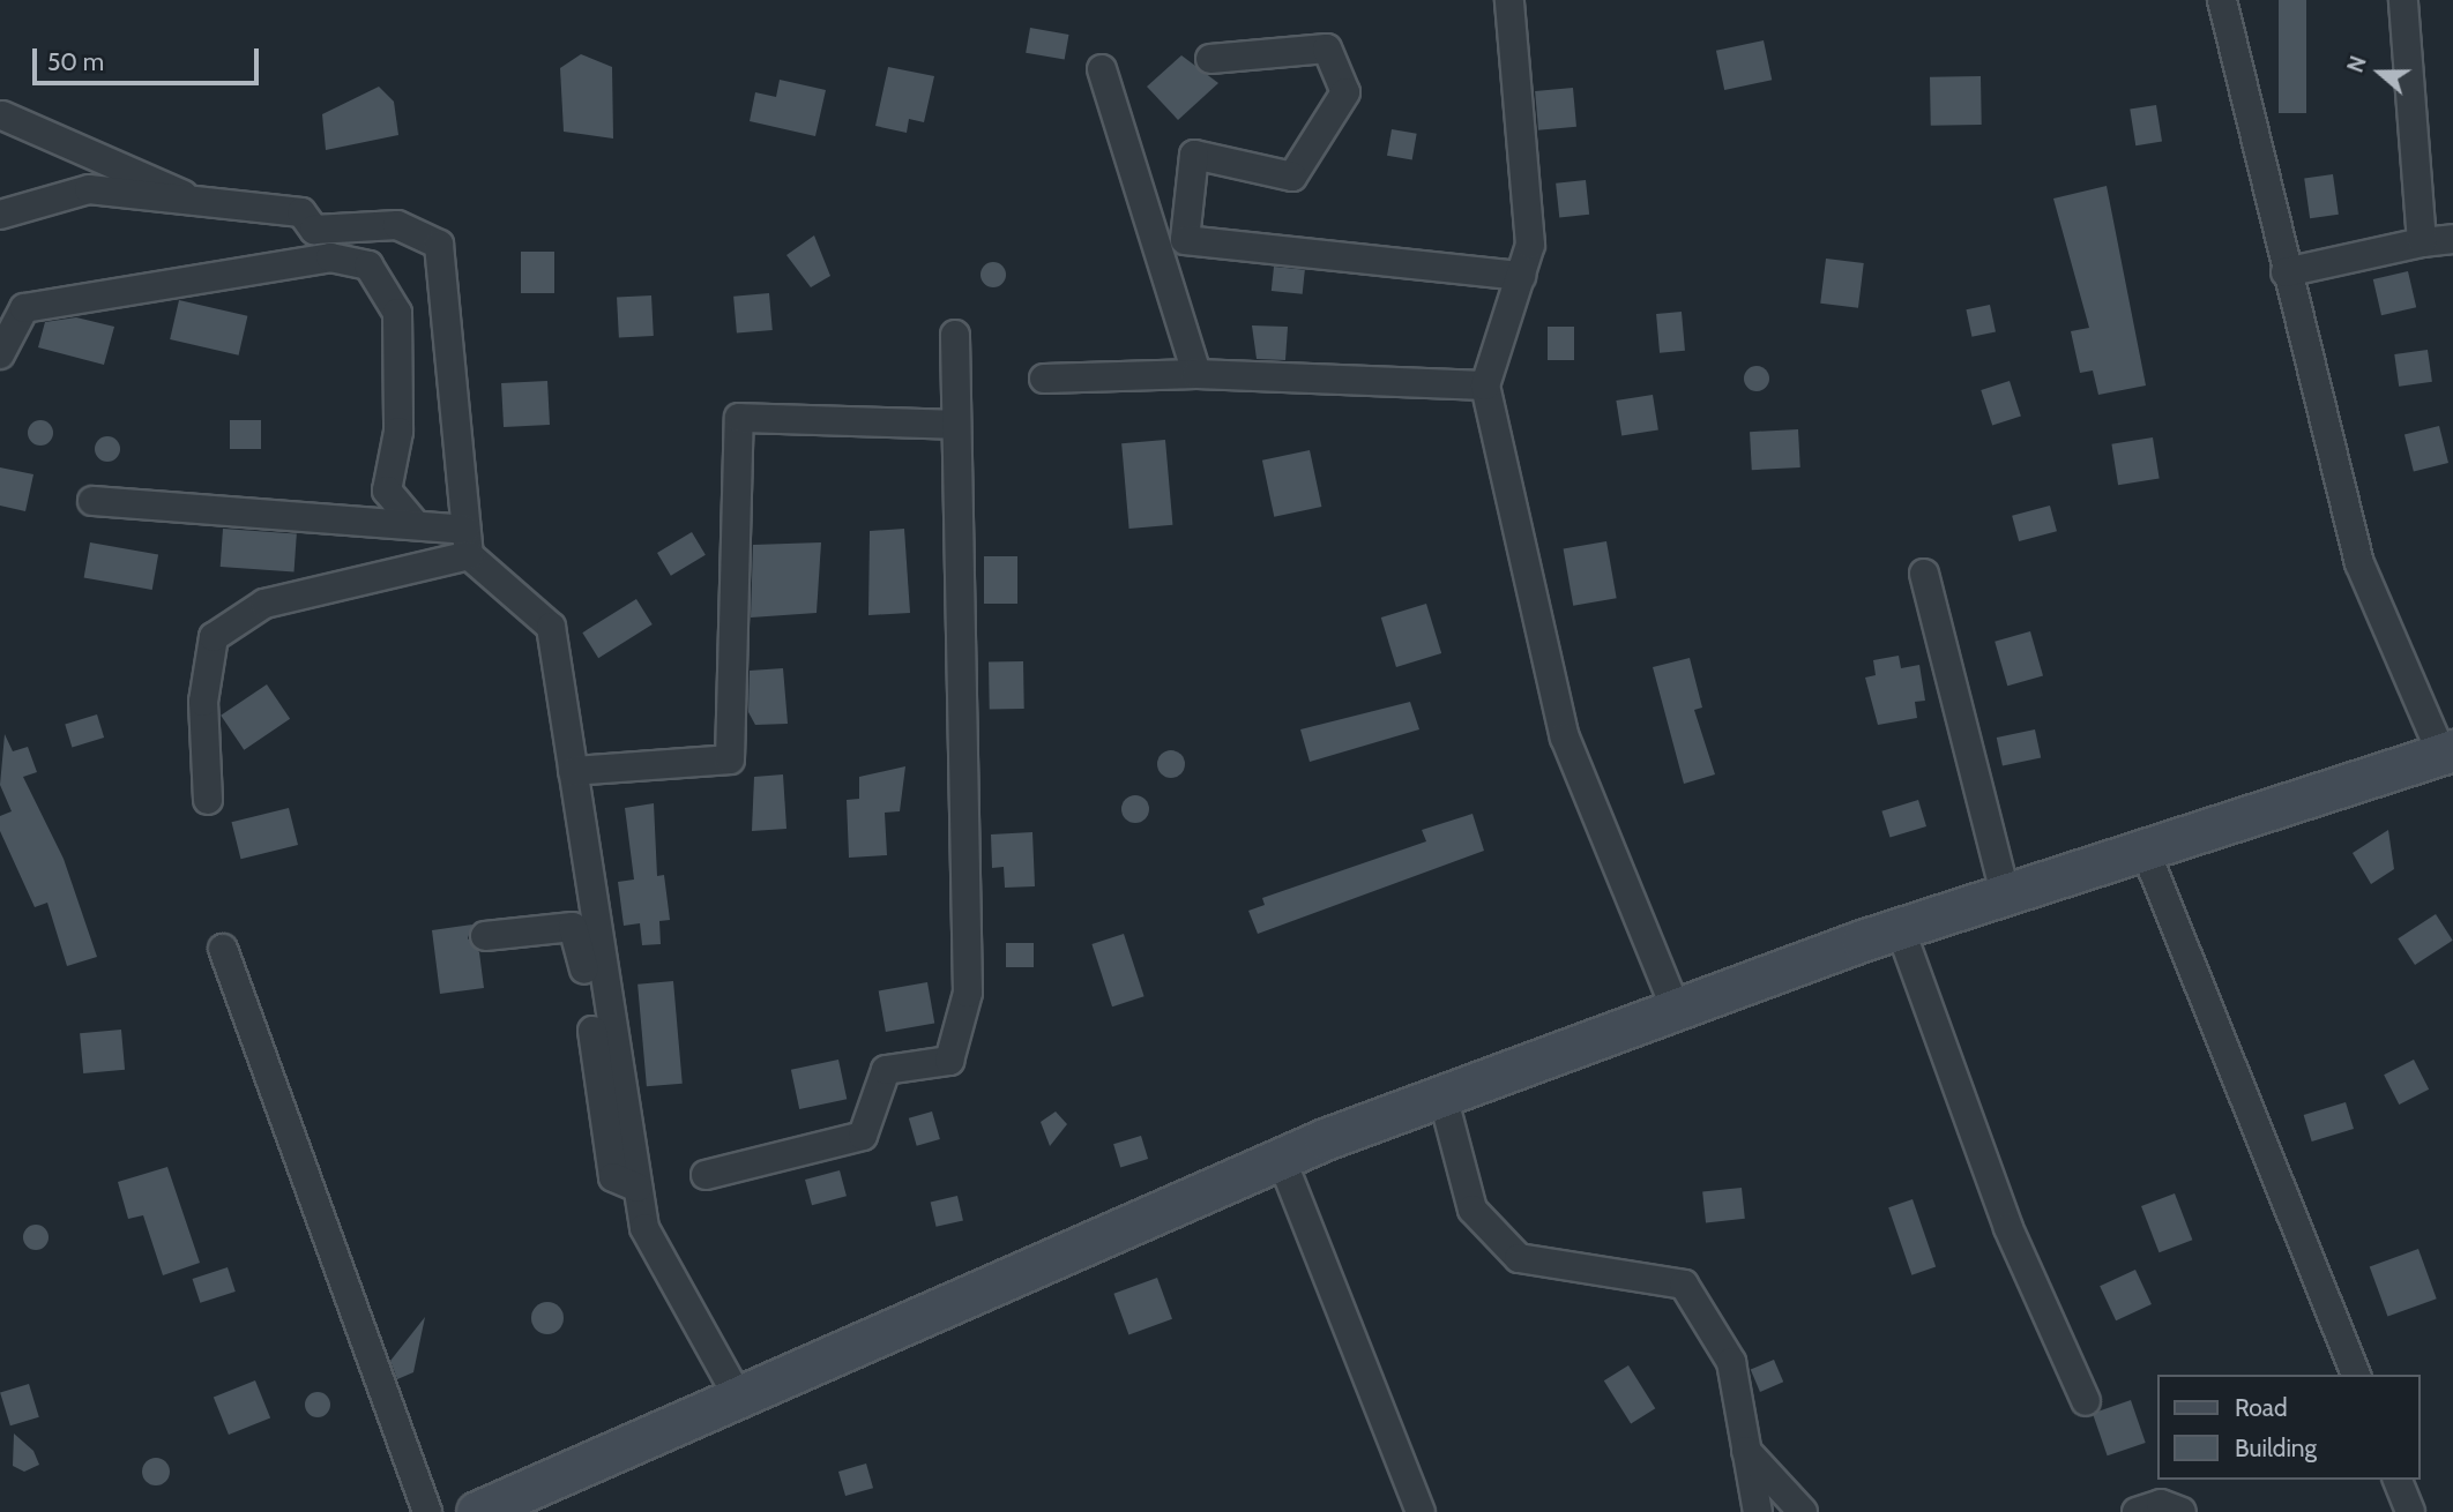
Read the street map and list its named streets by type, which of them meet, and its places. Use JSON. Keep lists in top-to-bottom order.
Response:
{
  "legend": ["Road", "Building"],
  "scale_bar": "50 m",
  "north": "left"
}
